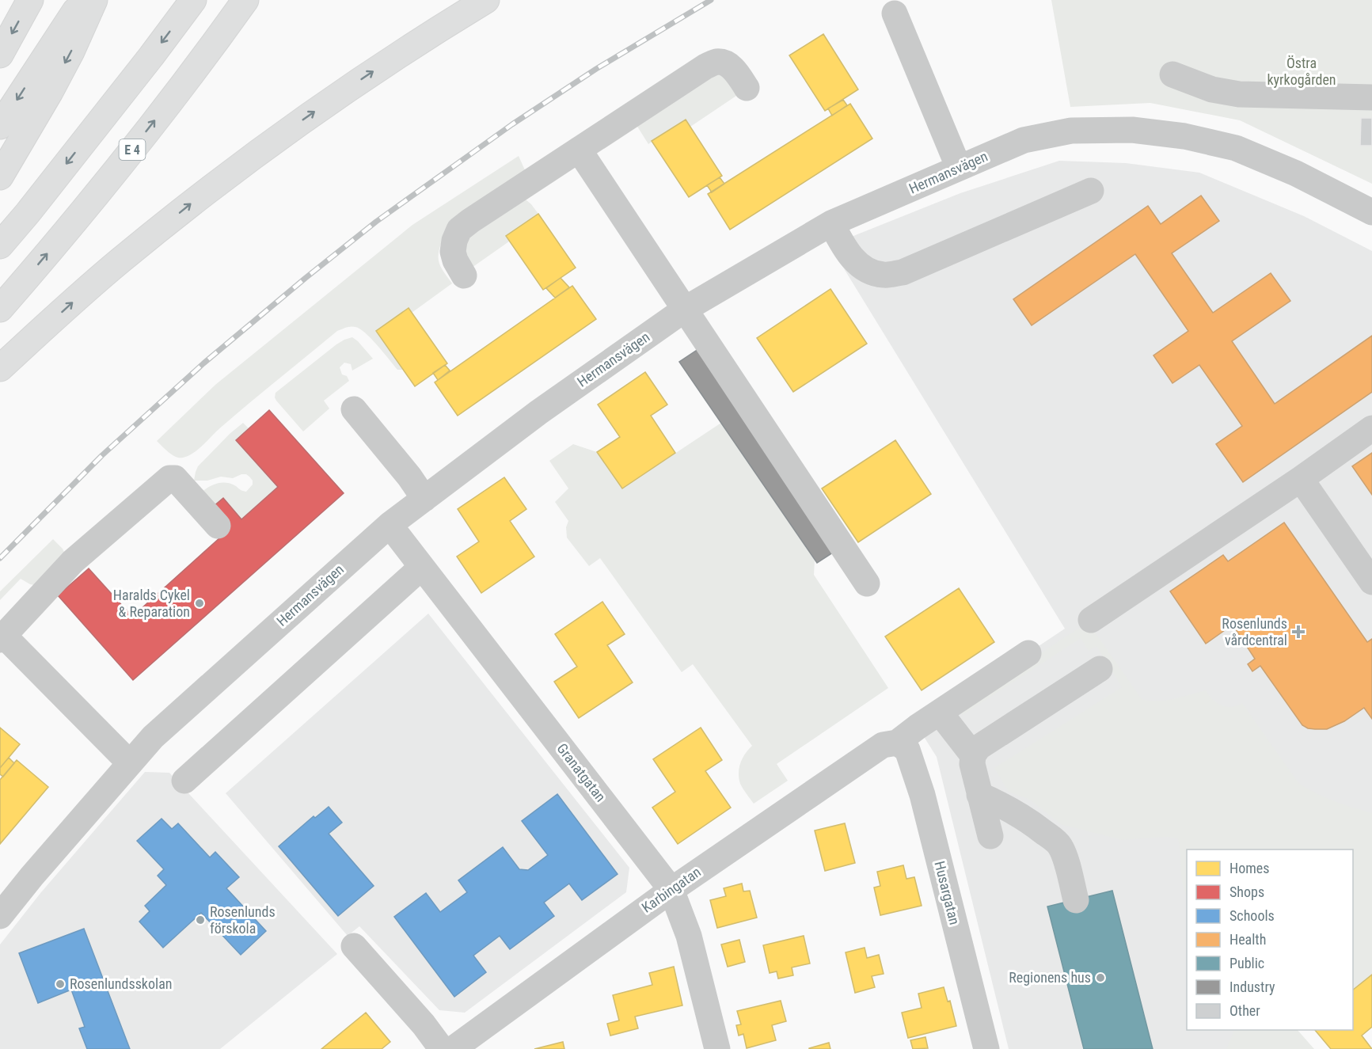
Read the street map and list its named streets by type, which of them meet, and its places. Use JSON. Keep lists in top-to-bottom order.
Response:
{
  "streets": {
    "highway": ["E 4"],
    "street": [
      "Hermansvägen",
      "Granatgatan",
      "Karbingatan",
      "Husargatan"
    ]
  },
  "crossings": [
    ["Hermansvägen", "Granatgatan"],
    ["Granatgatan", "Karbingatan"],
    ["Karbingatan", "Husargatan"]
  ],
  "parks": ["Östra kyrkogården"],
  "places": {
    "other": [
      "Haralds Cykel & Reparation",
      "Rosenlunds förskola",
      "Regionens hus",
      "Rosenlundsskolan"
    ],
    "health": ["Rosenlunds vårdcentral"]
  },
  "legend": [
    "Homes",
    "Shops",
    "Schools",
    "Health",
    "Public",
    "Industry",
    "Other"
  ]
}
